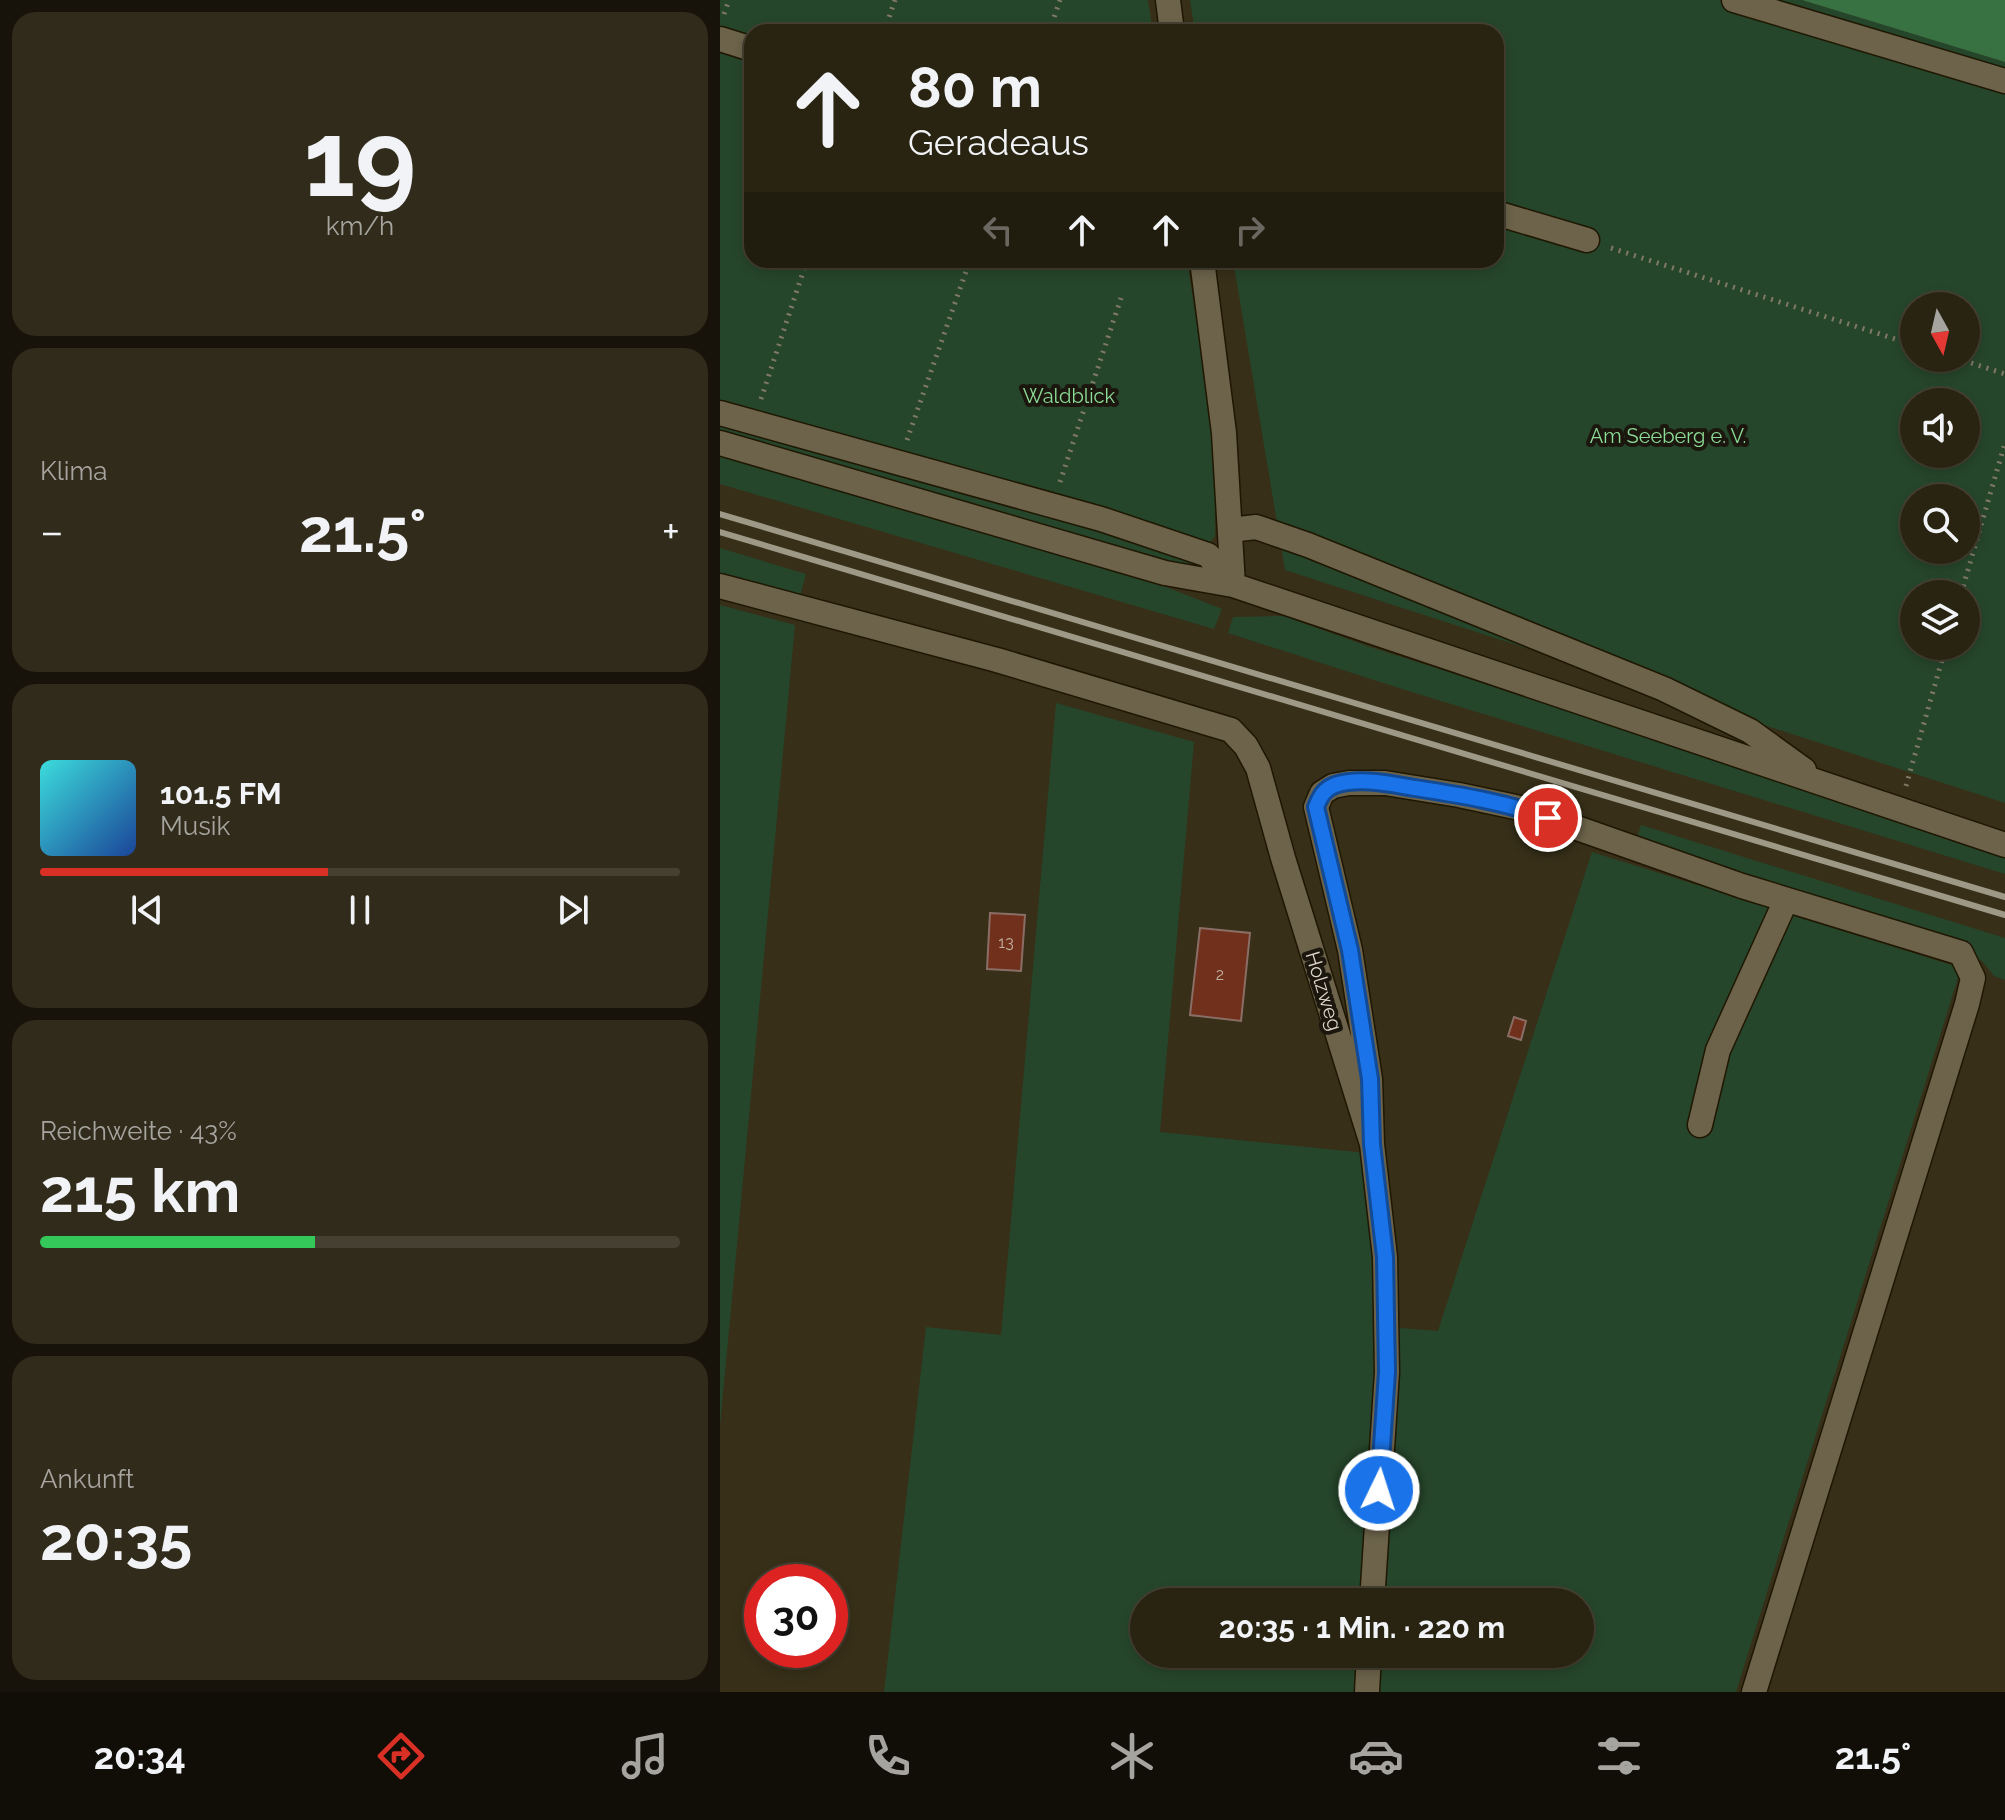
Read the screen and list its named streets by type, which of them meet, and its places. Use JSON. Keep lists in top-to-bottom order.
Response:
{
  "streets": {
    "street": ["Holzweg"]
  },
  "parks": ["Waldblick", "Am Seeberg e. V."],
  "house_numbers": ["13", "2"],
  "north": "bottom",
  "page": {
    "tile": [
      ["19", "km/h"],
      "Klima",
      ["Reichweite · 43%", "215 km"],
      ["Ankunft", "20:35"]
    ],
    "turn": ["80 m", "Geradeaus"],
    "heat": ["−", "21.5°", "+"],
    "song": ["101.5 FM", "Musik"],
    "limit": "30",
    "trip": "20:35 · 1 Min. · 220 m",
    "tabs": ["20:34", "21.5°"]
  }
}
